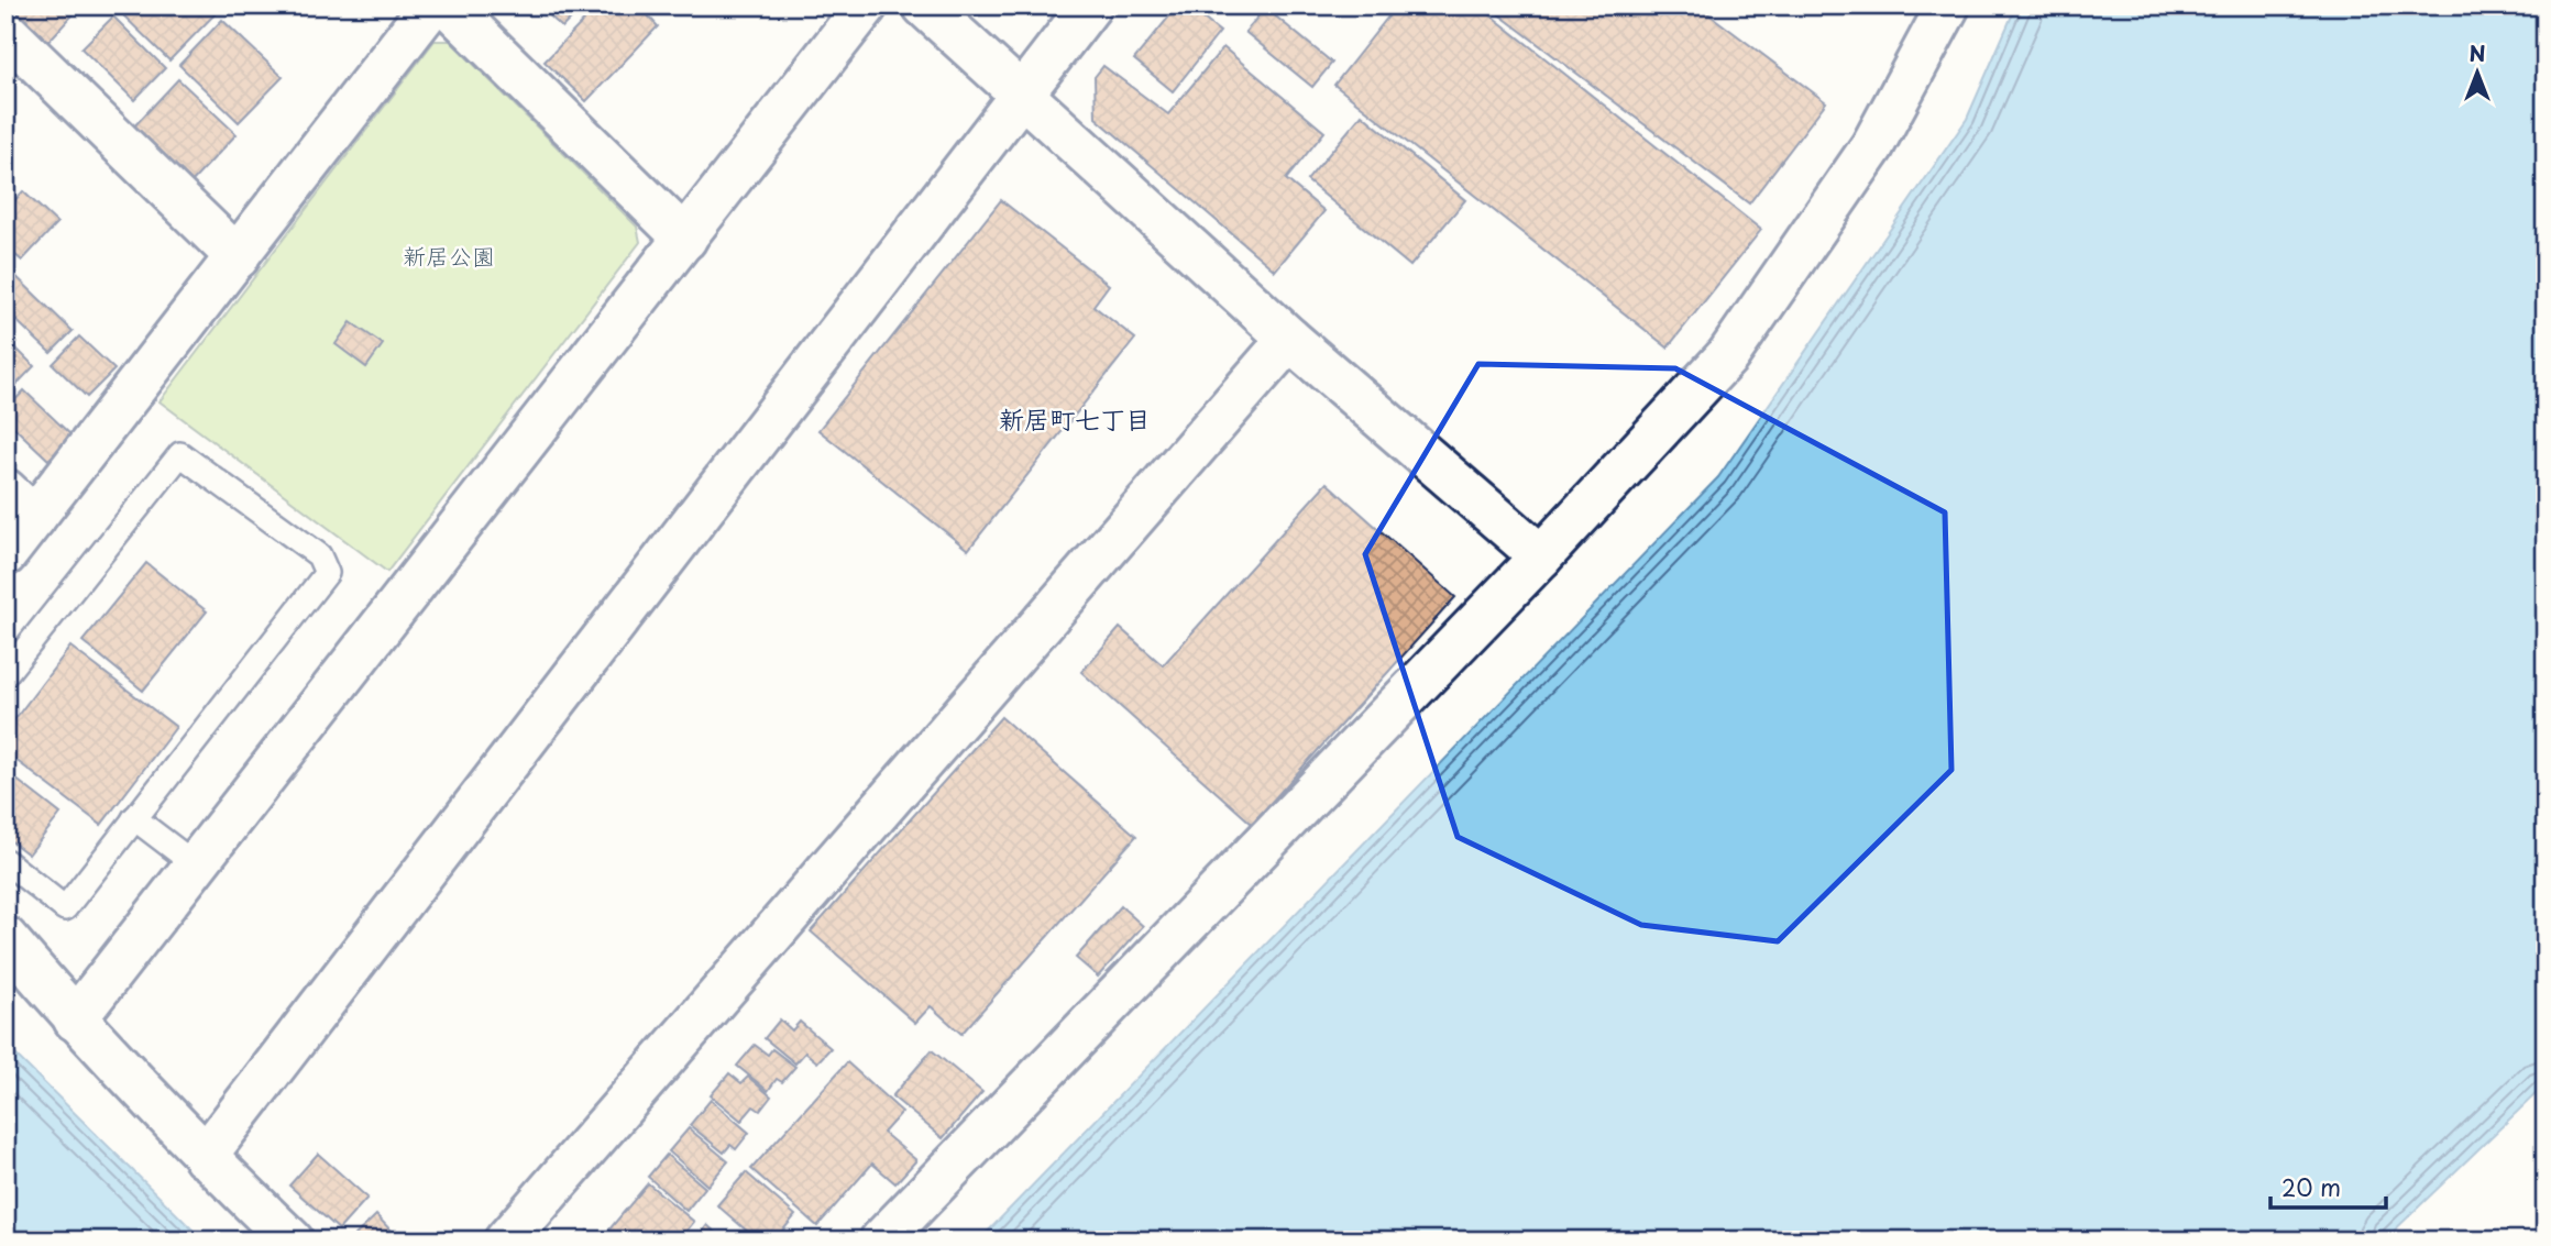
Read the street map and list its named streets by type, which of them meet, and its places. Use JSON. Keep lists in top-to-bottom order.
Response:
{
  "districts": ["新居町七丁目"],
  "parks": ["新居公園"],
  "scale_bar": "20 m",
  "north": "top"
}
